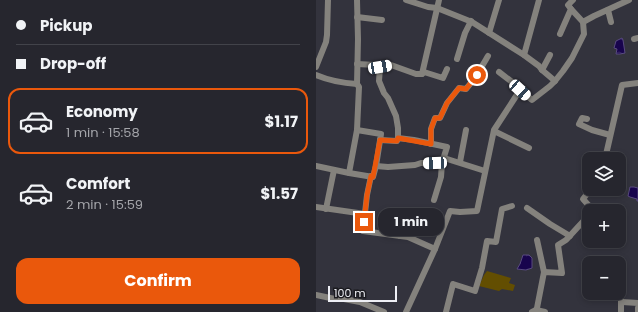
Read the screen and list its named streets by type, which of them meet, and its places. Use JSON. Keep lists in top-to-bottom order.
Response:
{
  "scale_bar": "100 m",
  "page": {
    "banner": ["Pickup", "Drop-off"],
    "list": [
      {
        "name": "Economy",
        "note": "1 min · 15:58",
        "value": "$1.17"
      },
      {
        "name": "Comfort",
        "note": "2 min · 15:59",
        "value": "$1.57"
      }
    ],
    "map_buttons": ["+", "−"],
    "bubble": "1 min",
    "buttons": "Confirm",
    "scale": "100 m"
  }
}
